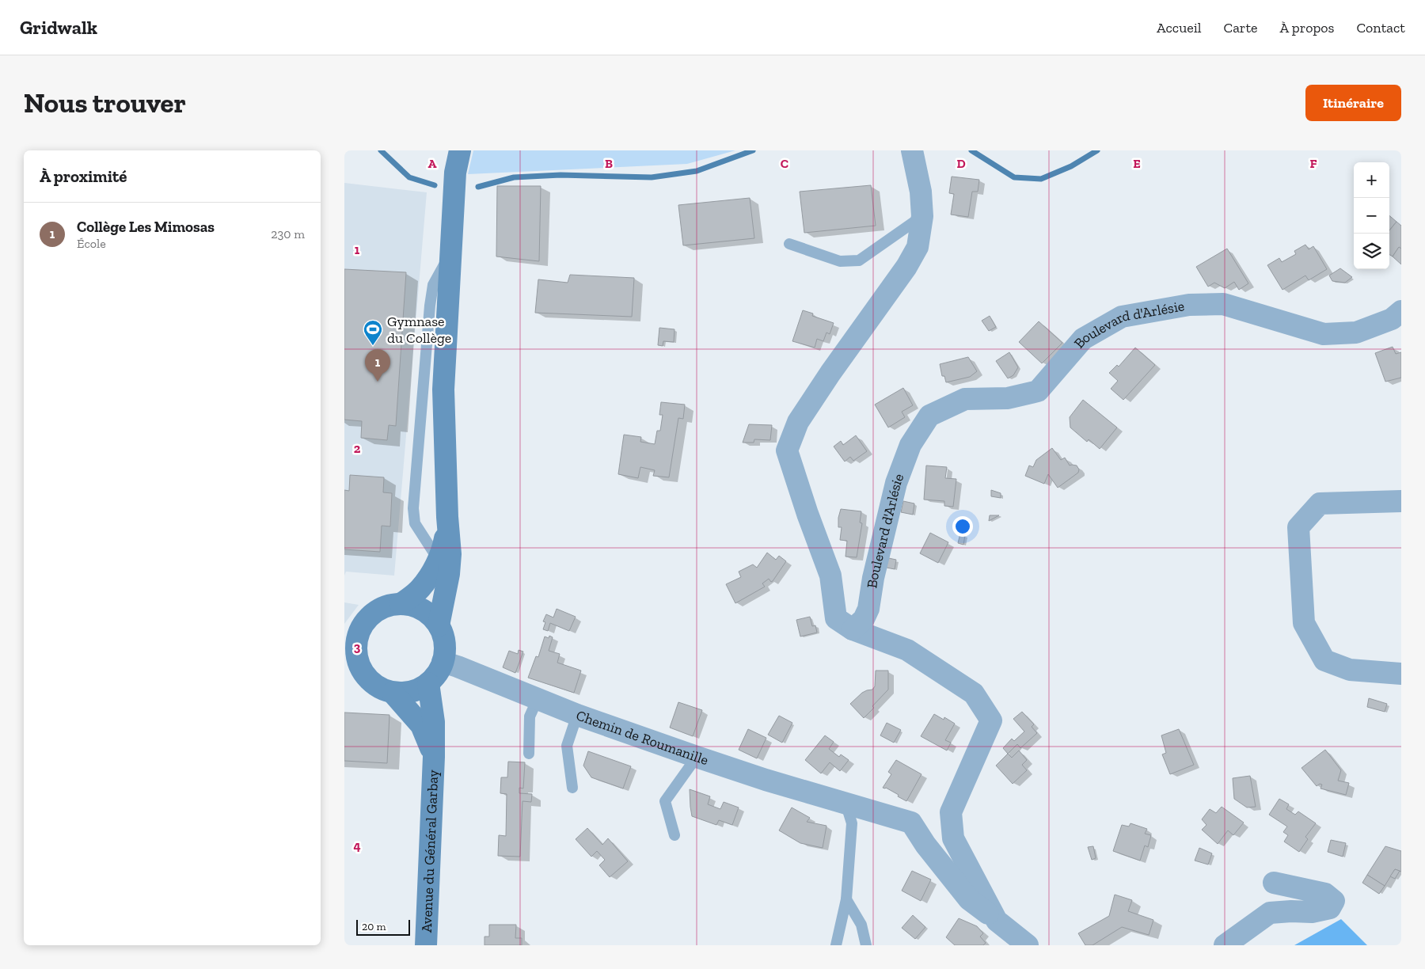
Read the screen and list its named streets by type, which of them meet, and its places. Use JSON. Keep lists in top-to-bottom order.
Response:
{
  "streets": {
    "main road": ["Avenue du Général Garbay"],
    "street": ["Boulevard d'Arlésie", "Chemin de Roumanille"]
  },
  "crossings": [
    ["Chemin de Roumanille", "Avenue du Général Garbay"]
  ],
  "places": {
    "sports": ["Gymnase du Collège"]
  },
  "scale_bar": "20 m",
  "page": {
    "header": "Gridwalk",
    "nav": [
      "Accueil",
      "Carte",
      "À propos",
      "Contact"
    ],
    "buttons": "Itinéraire",
    "title": "Nous trouver",
    "heading": "À proximité",
    "map_buttons": ["+", "−"],
    "list": [
      {
        "mark": "1",
        "name": "Collège Les Mimosas",
        "note": "École",
        "value": "230 m"
      }
    ],
    "pins": "1",
    "scale": "20 m"
  },
  "grid": {
    "columns": [
      "A",
      "B",
      "C",
      "D",
      "E",
      "F"
    ],
    "rows": [
      "1",
      "2",
      "3",
      "4"
    ]
  }
}
